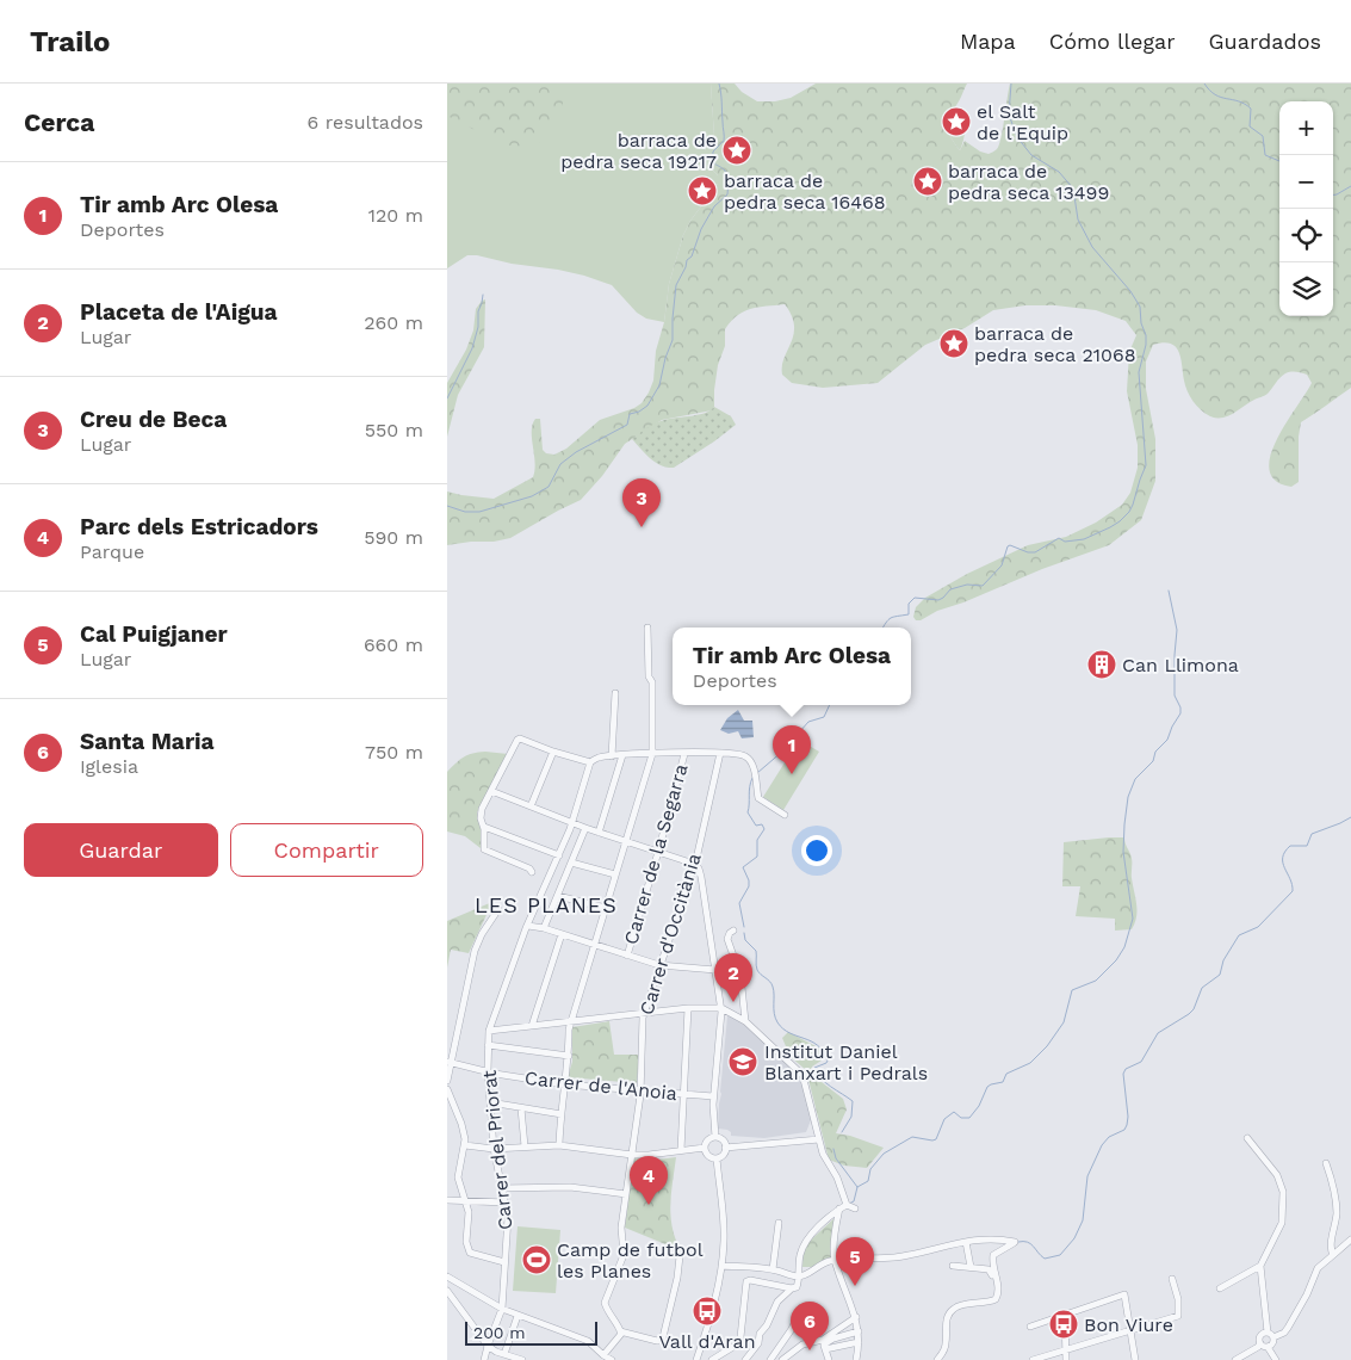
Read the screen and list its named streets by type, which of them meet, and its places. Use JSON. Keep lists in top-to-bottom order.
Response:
{
  "streets": {
    "street": [
      "Carrer de la Segarra",
      "Carrer d'Occitània",
      "Carrer de l'Anoia",
      "Carrer del Priorat"
    ]
  },
  "crossings": [
    ["Carrer d'Occitània", "Carrer de l'Anoia"],
    ["Carrer de l'Anoia", "Carrer del Priorat"]
  ],
  "districts": ["LES PLANES"],
  "places": {
    "place": [
      "el Salt de l'Equip",
      "barraca de pedra seca 19217",
      "barraca de pedra seca 13499",
      "barraca de pedra seca 16468",
      "barraca de pedra seca 21068"
    ],
    "building": ["Can Llimona"],
    "school or university": ["Institut Daniel Blanxart i Pedrals"],
    "sports": ["Camp de futbol les Planes"],
    "bus stop": ["Vall d'Aran", "Bon Viure"]
  },
  "scale_bar": "200 m",
  "page": {
    "header": "Trailo",
    "nav": ["Mapa", "Cómo llegar", "Guardados"],
    "heading": ["Cerca", "6 resultados"],
    "map_buttons": ["+", "−"],
    "list": [
      {
        "mark": "1",
        "name": "Tir amb Arc Olesa",
        "note": "Deportes",
        "value": "120 m"
      },
      {
        "mark": "2",
        "name": "Placeta de l'Aigua",
        "note": "Lugar",
        "value": "260 m"
      },
      {
        "mark": "3",
        "name": "Creu de Beca",
        "note": "Lugar",
        "value": "550 m"
      },
      {
        "mark": "4",
        "name": "Parc dels Estricadors",
        "note": "Parque",
        "value": "590 m"
      },
      {
        "mark": "5",
        "name": "Cal Puigjaner",
        "note": "Lugar",
        "value": "660 m"
      },
      {
        "mark": "6",
        "name": "Santa Maria",
        "note": "Iglesia",
        "value": "750 m"
      }
    ],
    "pins": [
      "3",
      "1",
      "2",
      "4",
      "5",
      "6"
    ],
    "popup": ["Tir amb Arc Olesa", "Deportes"],
    "buttons": ["Guardar", "Compartir"],
    "scale": "200 m"
  }
}
